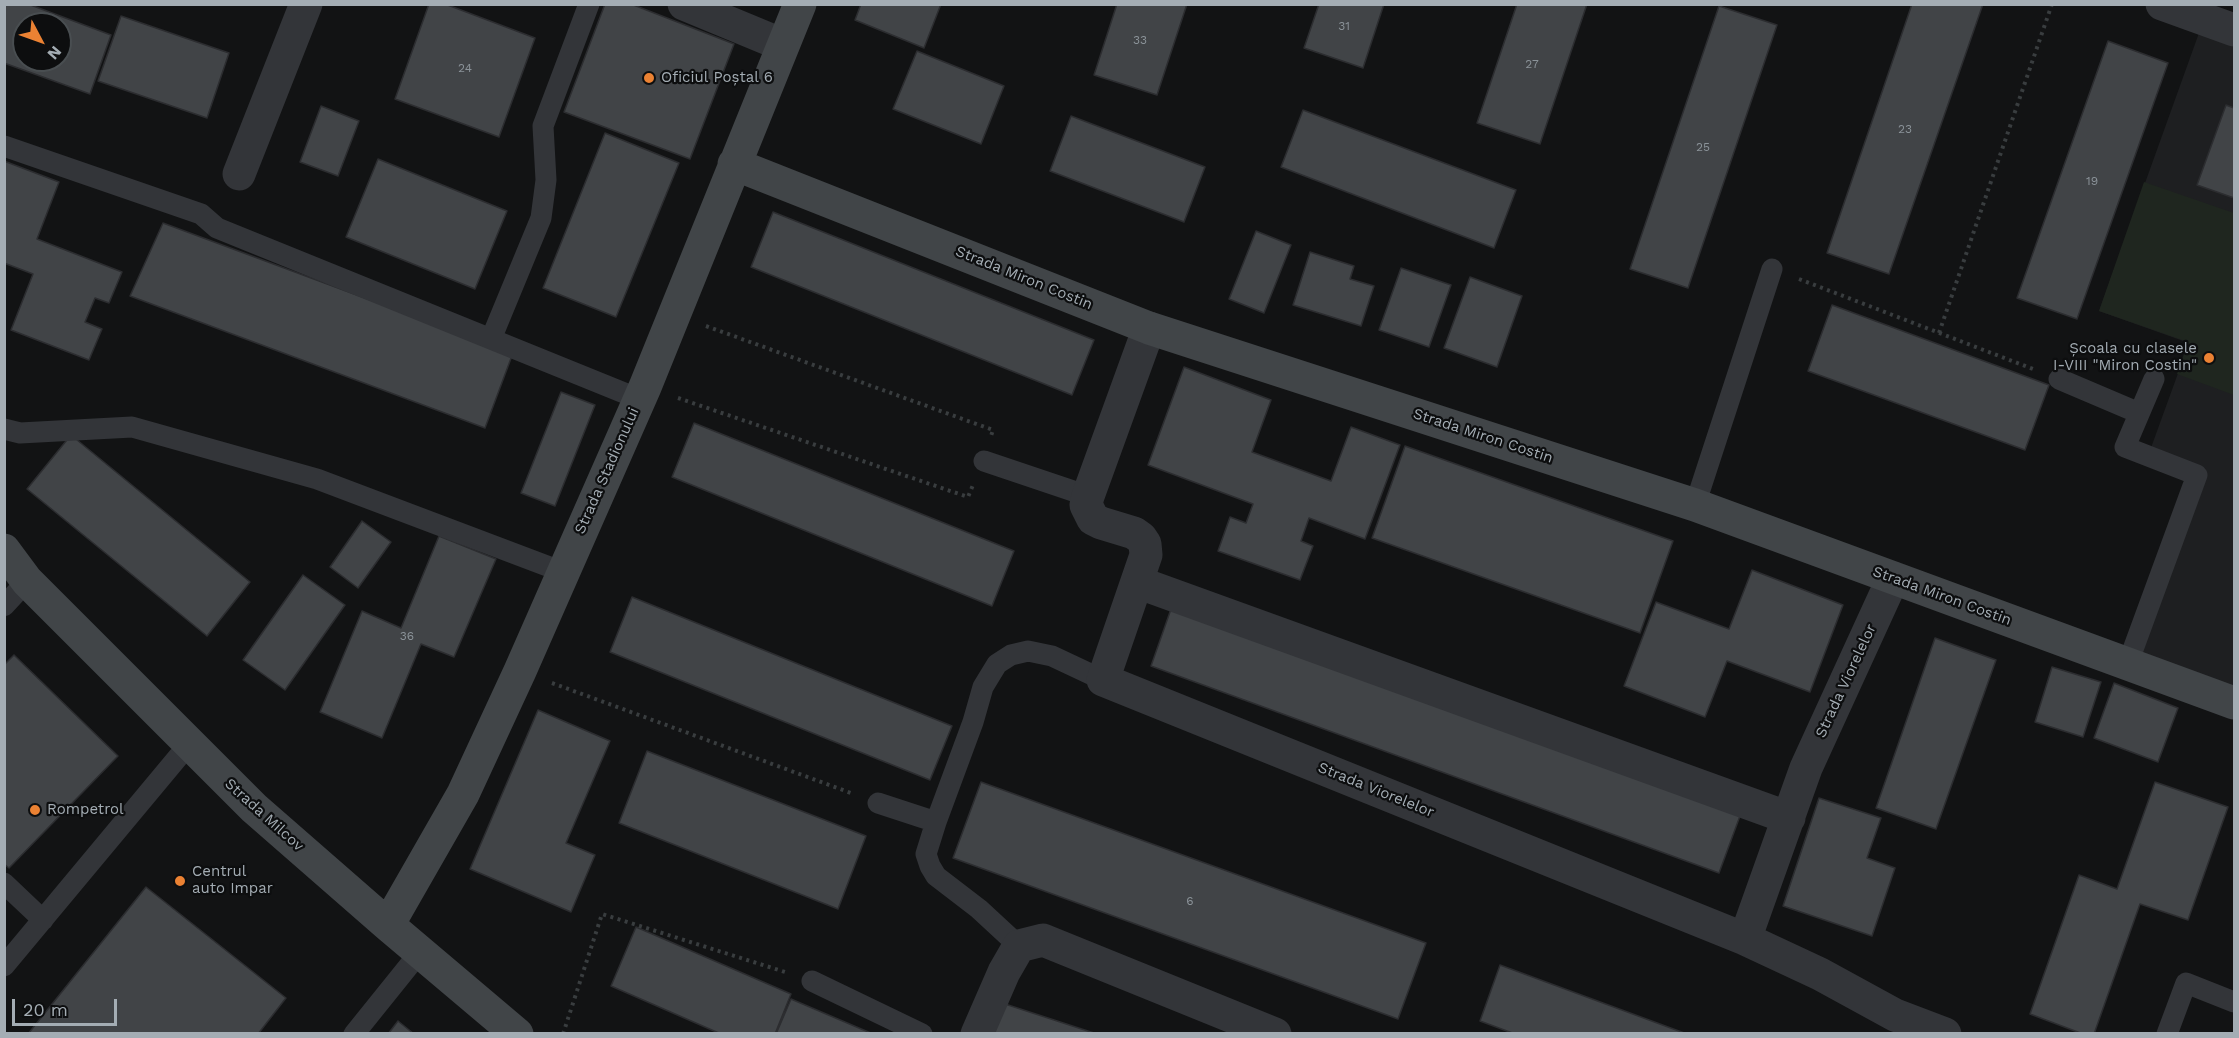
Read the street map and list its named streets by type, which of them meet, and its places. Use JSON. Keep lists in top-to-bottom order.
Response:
{
  "streets": {
    "street": [
      "Strada Miron Costin",
      "Strada Stadionului",
      "Strada Viorelelor",
      "Strada Milcov"
    ]
  },
  "crossings": [
    ["Strada Miron Costin", "Strada Stadionului"],
    ["Strada Miron Costin", "Strada Viorelelor"],
    ["Strada Stadionului", "Strada Milcov"]
  ],
  "places": [
    "Oficiul Poștal 6",
    "Școala cu clasele I-VIII \"Miron Costin\"",
    "Rompetrol",
    "Centrul auto Impar"
  ],
  "house_numbers": [
    "31",
    "33",
    "27",
    "24",
    "23",
    "25",
    "19",
    "36",
    "6"
  ],
  "scale_bar": "20 m",
  "north": "bottom right"
}
